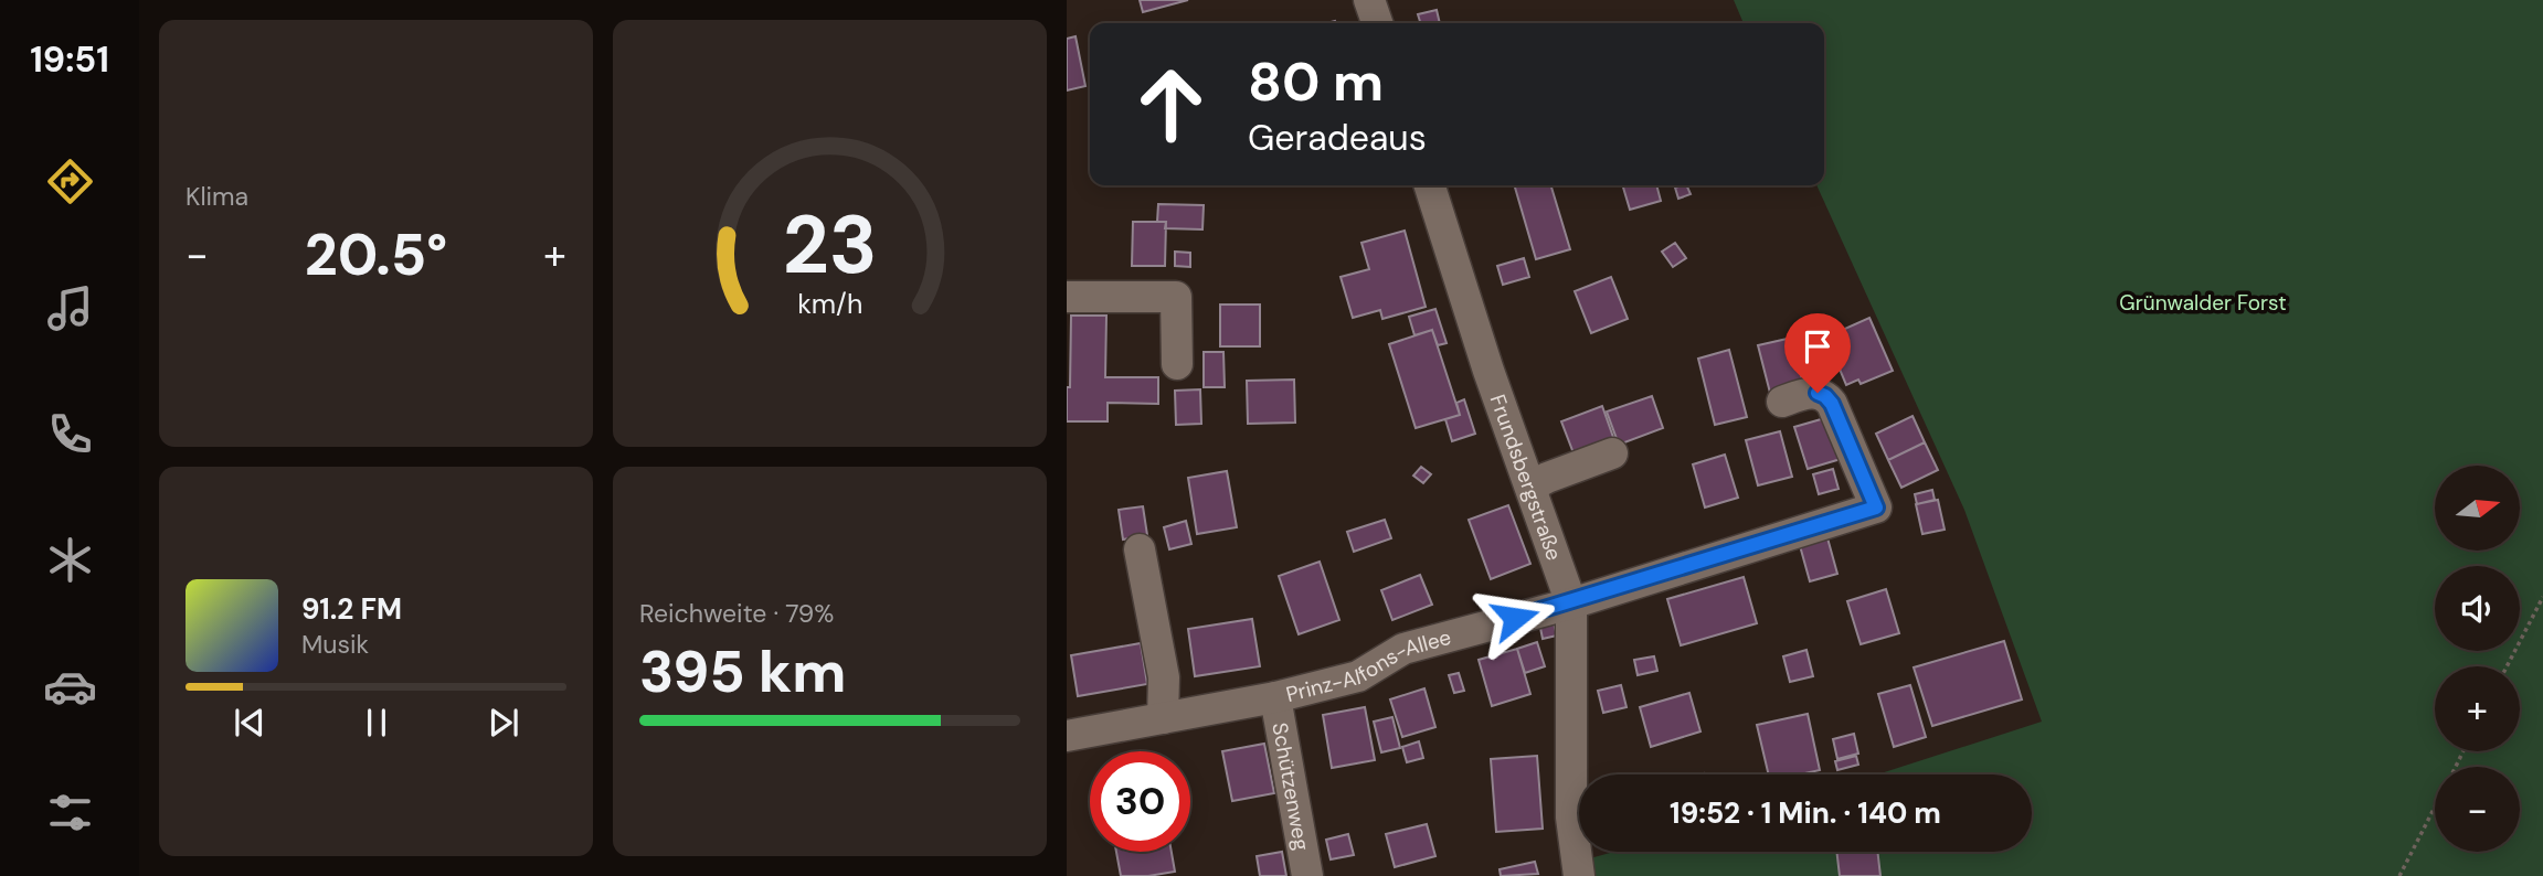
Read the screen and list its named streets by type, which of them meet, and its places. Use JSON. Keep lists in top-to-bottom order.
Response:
{
  "streets": {
    "street": ["Frundsbergstraße", "Prinz-Alfons-Allee", "Schützenweg"]
  },
  "crossings": [
    ["Frundsbergstraße", "Prinz-Alfons-Allee"],
    ["Prinz-Alfons-Allee", "Schützenweg"]
  ],
  "parks": ["Grünwalder Forst"],
  "north": "right",
  "page": {
    "tabs": "19:51",
    "tile": [
      "Klima",
      ["Reichweite · 79%", "395 km"]
    ],
    "turn": ["80 m", "Geradeaus"],
    "heat": ["−", "20.5°", "+"],
    "map_buttons": ["+", "−"],
    "song": ["91.2 FM", "Musik"],
    "limit": "30",
    "trip": "19:52 · 1 Min. · 140 m",
    "gauge": ["23", "km/h"]
  }
}
